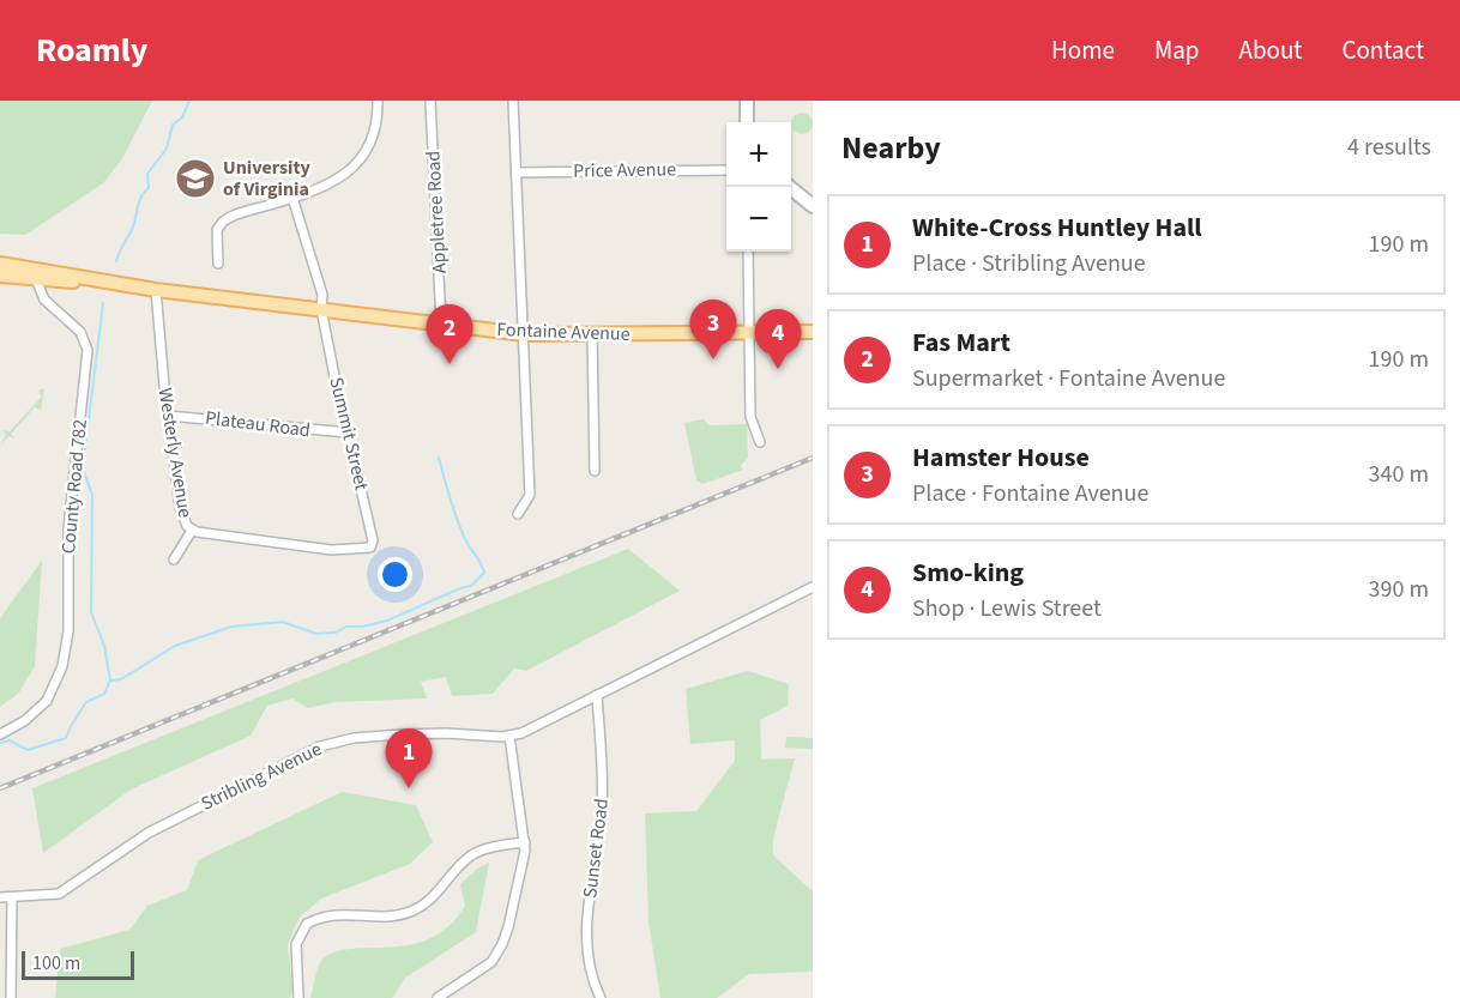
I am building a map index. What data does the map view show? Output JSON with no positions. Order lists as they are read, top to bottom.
{
  "streets": {
    "main road": ["Fontaine Avenue"],
    "street": [
      "Price Avenue",
      "Appletree Road",
      "Plateau Road",
      "Summit Street",
      "Westerly Avenue",
      "County Road 782",
      "Stribling Avenue",
      "Sunset Road"
    ]
  },
  "crossings": [
    ["Appletree Road", "Fontaine Avenue"],
    ["Fontaine Avenue", "Summit Street"],
    ["Fontaine Avenue", "Westerly Avenue"],
    ["Fontaine Avenue", "County Road 782"],
    ["Plateau Road", "Summit Street"],
    ["Plateau Road", "Westerly Avenue"],
    ["Summit Street", "Westerly Avenue"],
    ["Stribling Avenue", "Sunset Road"]
  ],
  "places": {
    "school or university": ["University of Virginia"]
  },
  "scale_bar": "100 m",
  "page": {
    "header": "Roamly",
    "nav": [
      "Home",
      "Map",
      "About",
      "Contact"
    ],
    "heading": ["Nearby", "4 results"],
    "map_buttons": ["+", "−"],
    "list": [
      {
        "mark": "1",
        "name": "White-Cross Huntley Hall",
        "note": "Place · Stribling Avenue",
        "value": "190 m"
      },
      {
        "mark": "2",
        "name": "Fas Mart",
        "note": "Supermarket · Fontaine Avenue",
        "value": "190 m"
      },
      {
        "mark": "3",
        "name": "Hamster House",
        "note": "Place · Fontaine Avenue",
        "value": "340 m"
      },
      {
        "mark": "4",
        "name": "Smo-king",
        "note": "Shop · Lewis Street",
        "value": "390 m"
      }
    ],
    "pins": [
      "3",
      "2",
      "4",
      "1"
    ],
    "scale": "100 m"
  }
}
